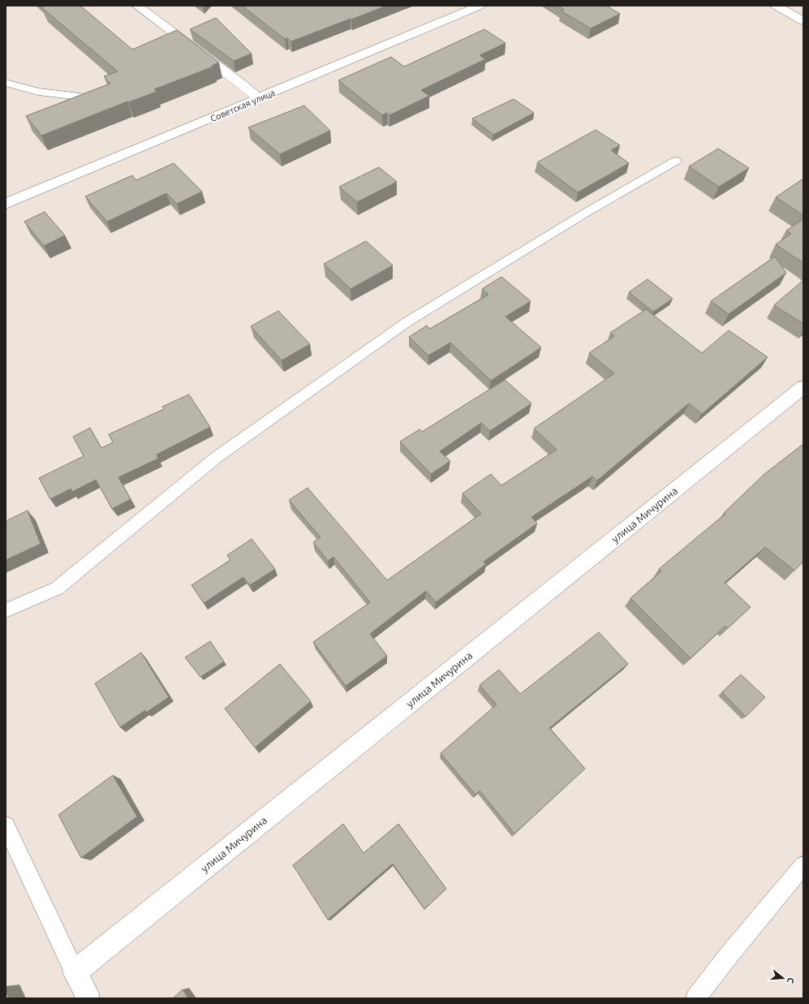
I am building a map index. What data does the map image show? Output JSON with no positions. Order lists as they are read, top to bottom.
{
  "streets": {
    "street": ["Советская улица", "улица Мичурина"]
  },
  "north": "right"
}
